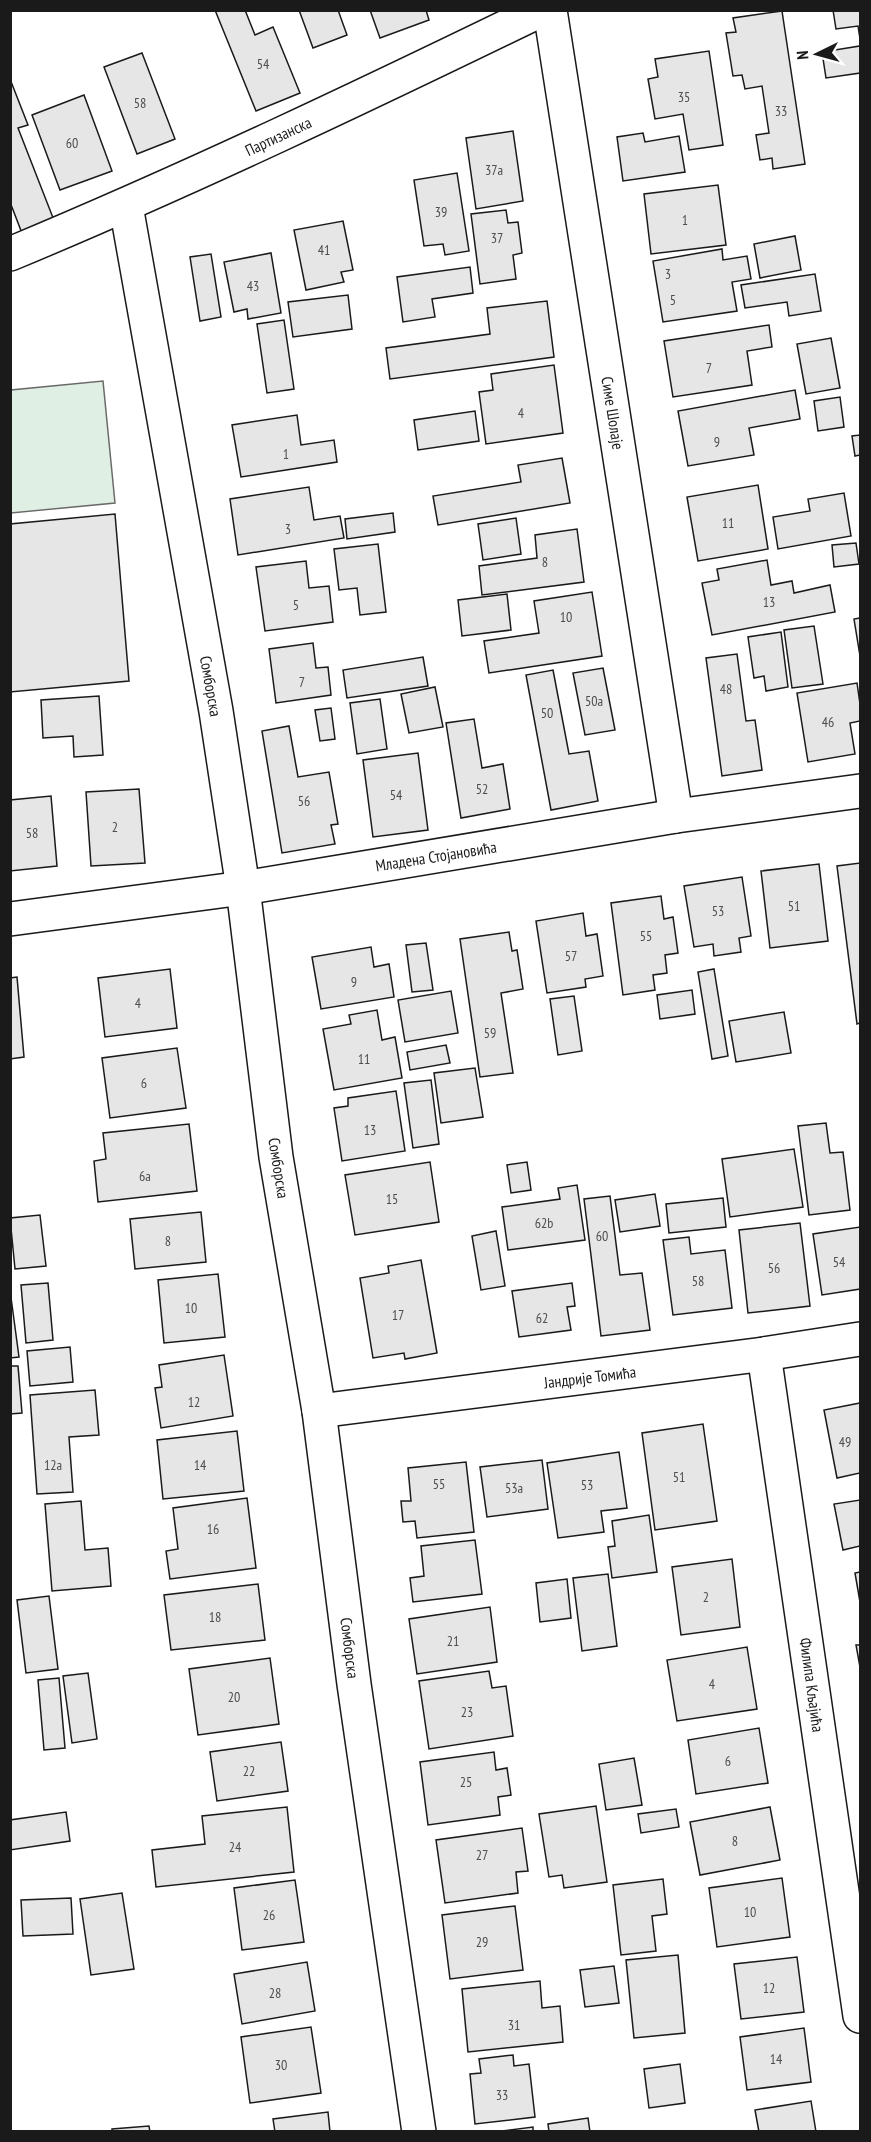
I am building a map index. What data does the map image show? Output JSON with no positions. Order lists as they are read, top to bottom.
{
  "streets": {
    "street": [
      "Партизанска",
      "Симе Шолаје",
      "Сомборска",
      "Младена Стојановића",
      "Јандрије Томића",
      "Филипа Кљајића"
    ]
  },
  "crossings": [
    ["Партизанска", "Сомборска"],
    ["Симе Шолаје", "Младена Стојановића"],
    ["Сомборска", "Младена Стојановића"],
    ["Сомборска", "Јандрије Томића"],
    ["Јандрије Томића", "Филипа Кљајића"]
  ],
  "house_numbers": [
    "54",
    "35",
    "58",
    "33",
    "60",
    "37a",
    "39",
    "1",
    "37",
    "41",
    "3",
    "43",
    "5",
    "7",
    "4",
    "9",
    "1",
    "11",
    "3",
    "8",
    "13",
    "5",
    "10",
    "7",
    "48",
    "50a",
    "50",
    "46",
    "52",
    "54",
    "56",
    "2",
    "58",
    "51",
    "53",
    "55",
    "57",
    "9",
    "4",
    "59",
    "11",
    "6",
    "13",
    "6a",
    "15",
    "62b",
    "60",
    "8",
    "54",
    "56",
    "58",
    "10",
    "17",
    "62",
    "12",
    "49",
    "12a",
    "14",
    "51",
    "55",
    "53",
    "53a",
    "16",
    "2",
    "18",
    "21",
    "4",
    "20",
    "23",
    "6",
    "22",
    "25",
    "8",
    "24",
    "27",
    "10",
    "26",
    "29",
    "12",
    "28",
    "31",
    "14",
    "30",
    "33"
  ],
  "north": "left"
}
